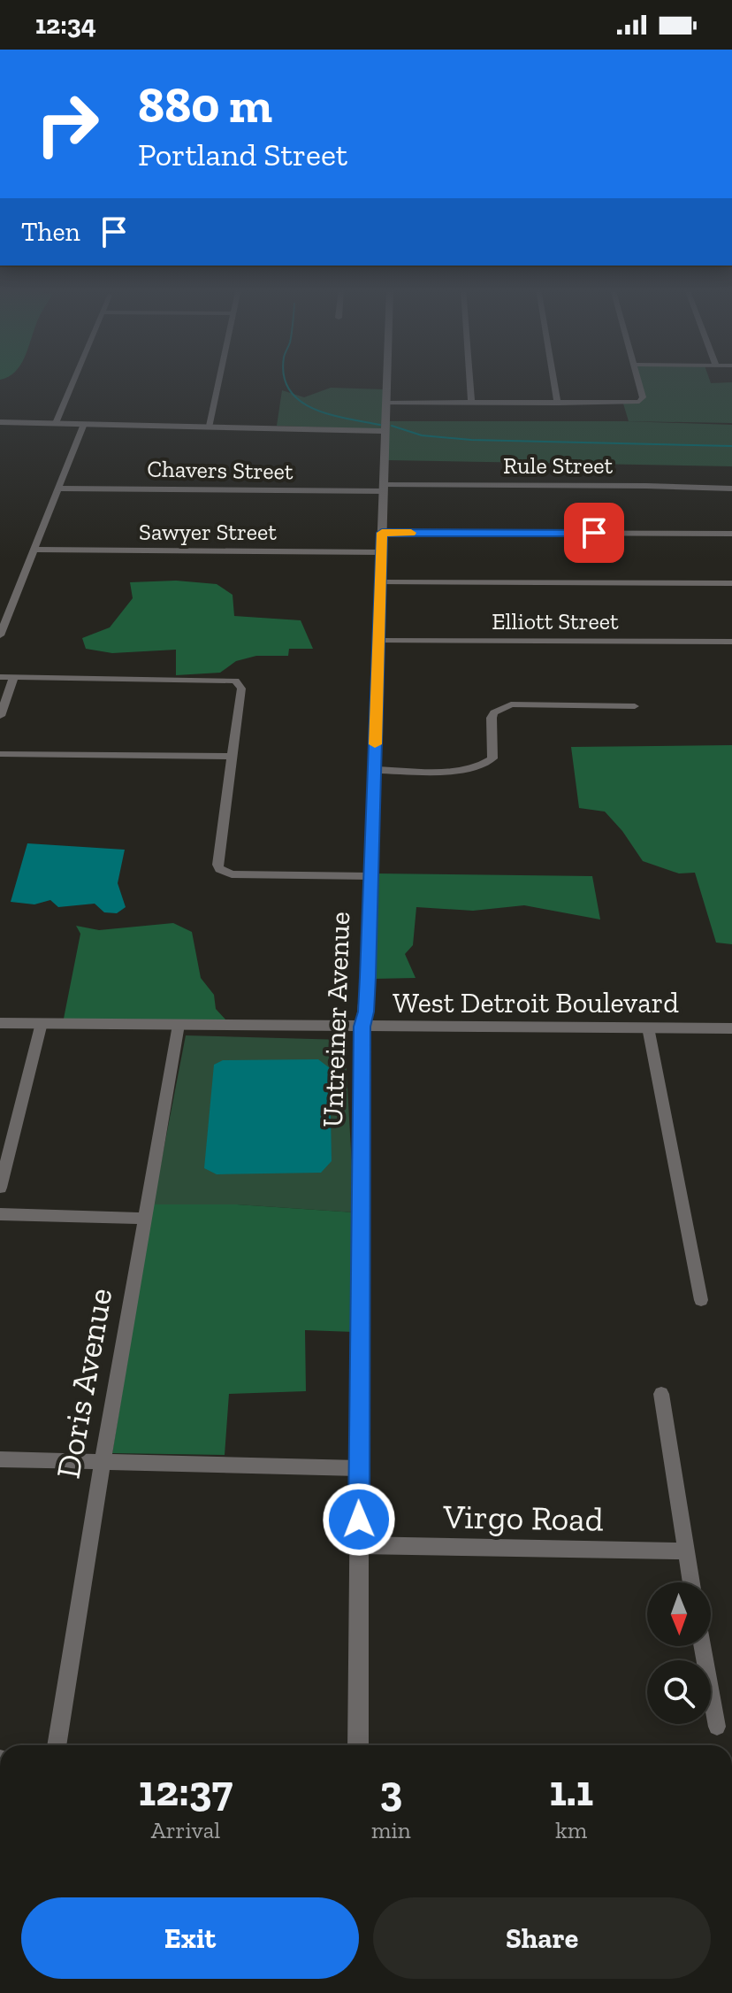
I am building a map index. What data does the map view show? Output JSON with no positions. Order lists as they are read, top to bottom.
{
  "streets": {
    "street": [
      "Rule Street",
      "Chavers Street",
      "Sawyer Street",
      "Elliott Street",
      "West Detroit Boulevard",
      "Untreiner Avenue",
      "Doris Avenue",
      "Virgo Road"
    ]
  },
  "crossings": [
    ["Rule Street", "Chavers Street"],
    ["Rule Street", "Untreiner Avenue"],
    ["Chavers Street", "Untreiner Avenue"],
    ["Sawyer Street", "Untreiner Avenue"],
    ["Elliott Street", "Untreiner Avenue"],
    ["West Detroit Boulevard", "Untreiner Avenue"],
    ["West Detroit Boulevard", "Doris Avenue"],
    ["Untreiner Avenue", "Virgo Road"]
  ],
  "north": "bottom",
  "page": {
    "status": "12:34",
    "turn": ["880 m", "Portland Street"],
    "then": "Then",
    "eta": [
      "12:37",
      "Arrival",
      "3",
      "min",
      "1.1",
      "km"
    ],
    "buttons": ["Exit", "Share"]
  }
}
